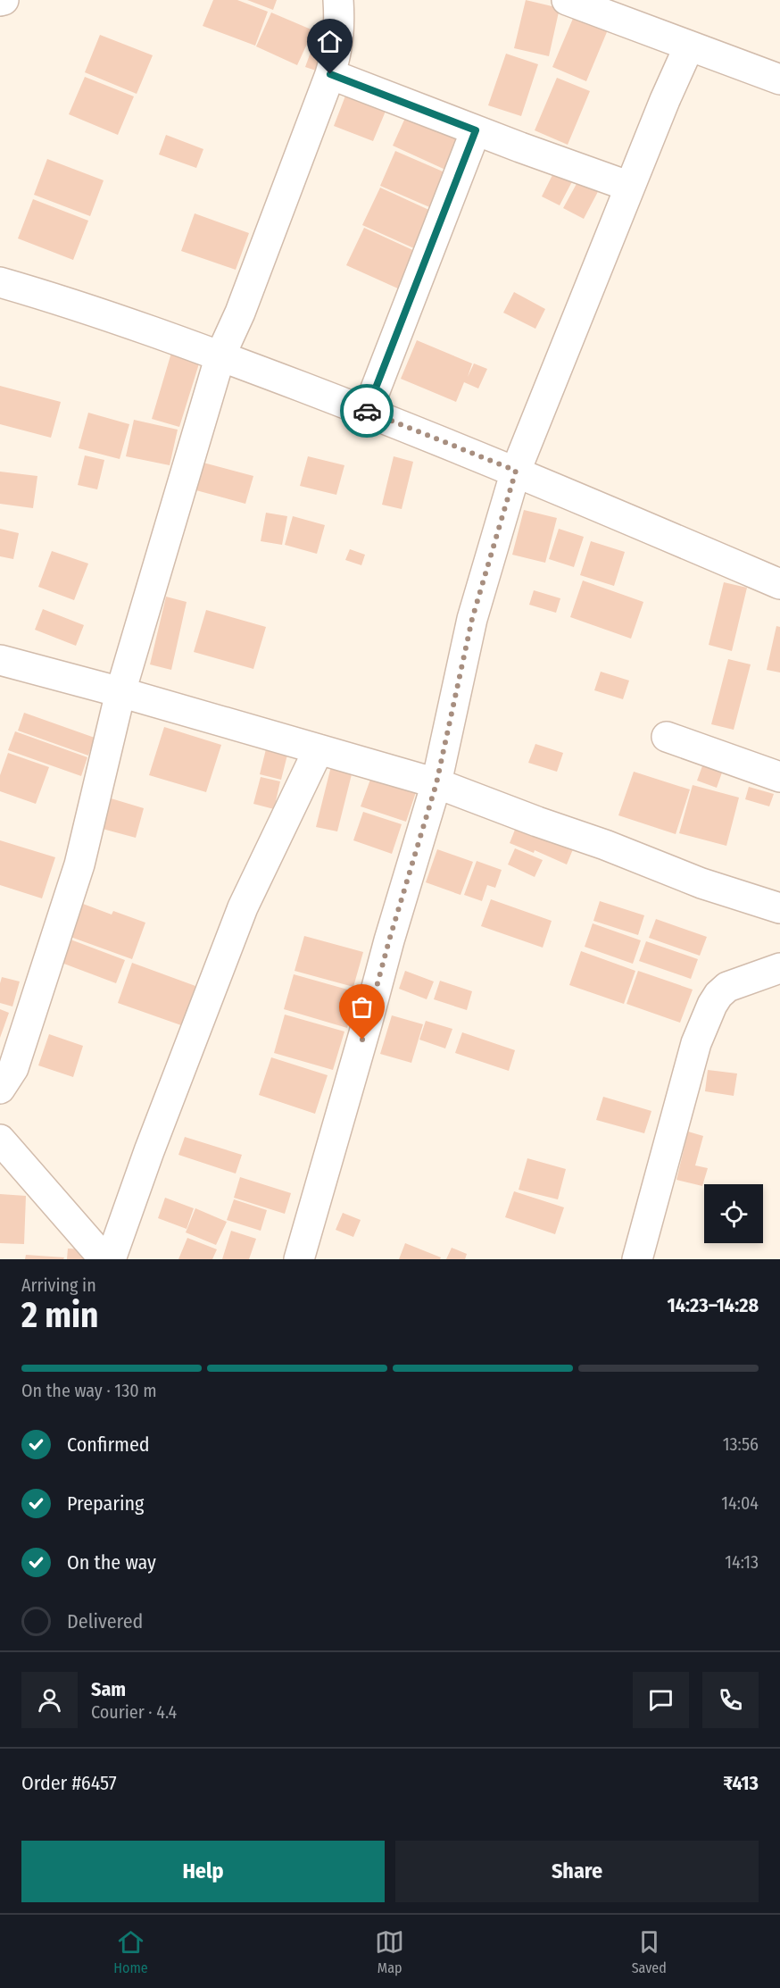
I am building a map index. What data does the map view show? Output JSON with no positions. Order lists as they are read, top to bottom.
{
  "page": {
    "heading": ["2 min", "Arriving in", "14:23–14:28"],
    "panel": [
      "Sam",
      "Courier · 4.4",
      "Order #6457",
      "₹413"
    ],
    "bar": "On the way · 130 m",
    "list": [
      ["Confirmed", "13:56"],
      ["Preparing", "14:04"],
      ["On the way", "14:13"],
      "Delivered"
    ],
    "buttons": ["Help", "Share"],
    "tabs": ["Home", "Map", "Saved"]
  }
}
